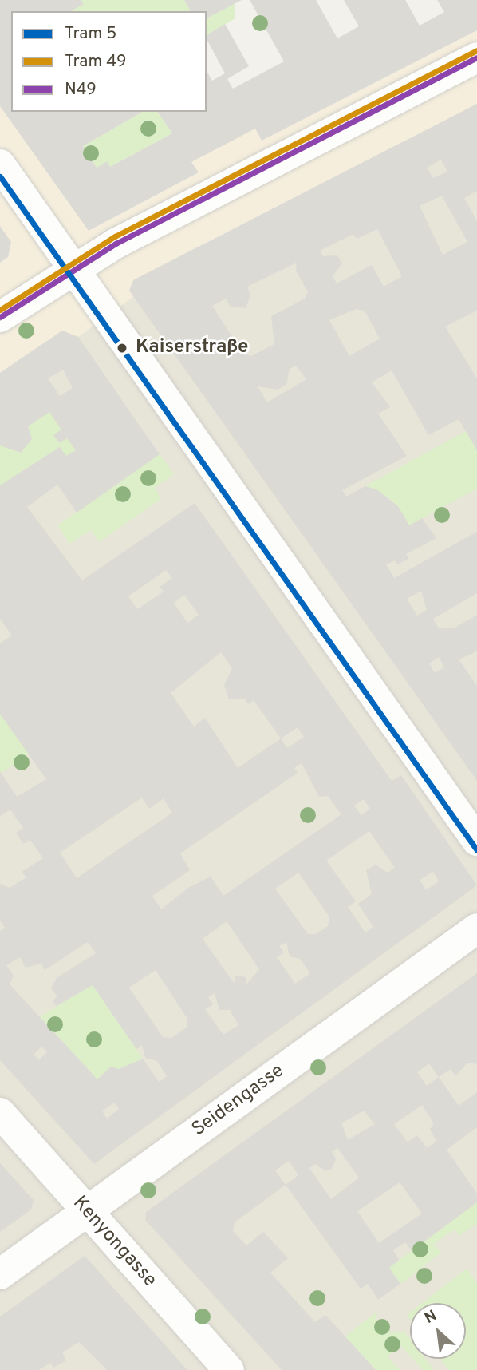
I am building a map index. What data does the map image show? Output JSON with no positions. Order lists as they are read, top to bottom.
{
  "streets": {
    "street": ["Seidengasse", "Kenyongasse"]
  },
  "crossings": [
    ["Seidengasse", "Kenyongasse"]
  ],
  "places": ["Kaiserstraße"],
  "lines": ["tram line 49", "transit line N49", "tram line 5"],
  "legend": ["Tram 5", "Tram 49", "N49"],
  "north": "top left"
}
